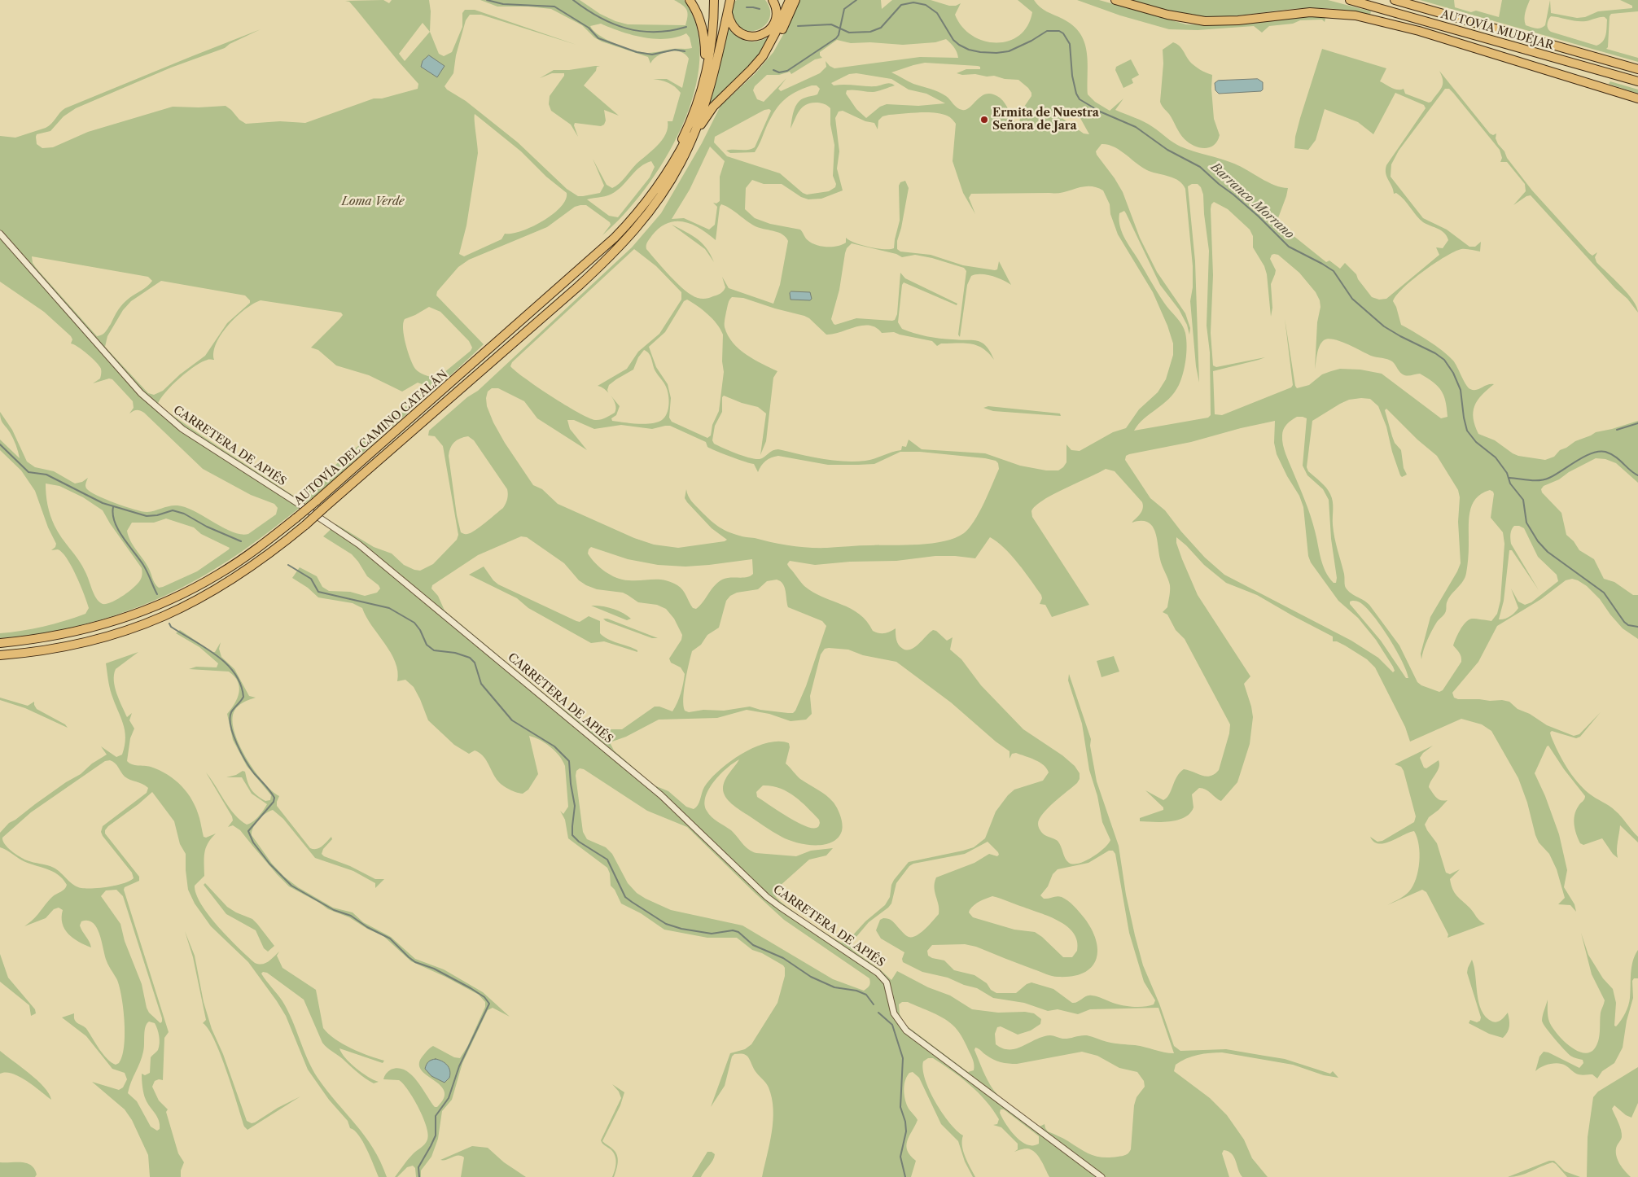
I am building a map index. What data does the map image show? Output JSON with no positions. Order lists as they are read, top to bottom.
{
  "streets": {
    "highway": ["AUTOVÍA MUDÉJAR", "AUTOVÍA DEL CAMINO CATALÁN"],
    "street": ["CARRETERA DE APIÉS"]
  },
  "water": ["Barranco Morrano"],
  "parks": ["Loma Verde"],
  "places": ["Ermita de Nuestra Señora de Jara"]
}
